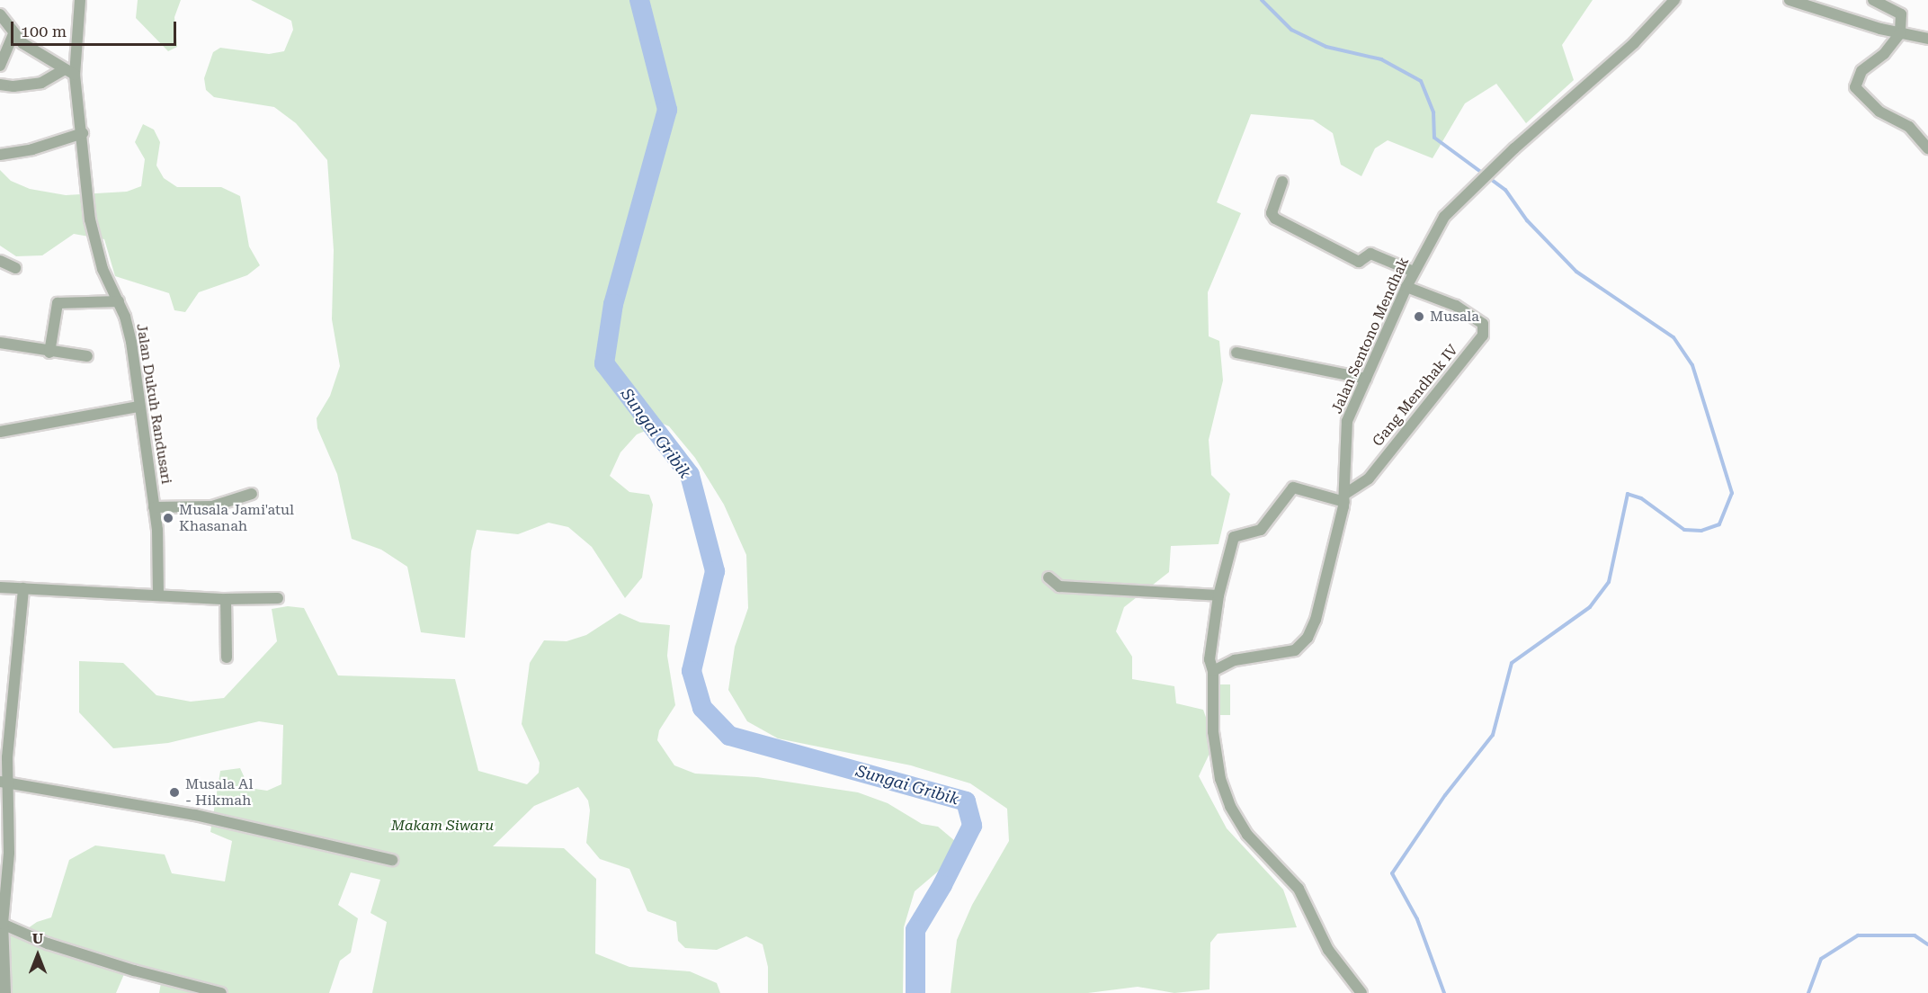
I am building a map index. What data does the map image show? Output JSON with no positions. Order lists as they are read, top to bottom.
{
  "streets": {
    "street": ["Jalan Sentono Mendhak", "Gang Mendhak IV", "Jalan Dukuh Randusari"]
  },
  "crossings": [
    ["Jalan Sentono Mendhak", "Gang Mendhak IV"]
  ],
  "water": ["Sungai Gribik"],
  "parks": ["Makam Siwaru"],
  "places": ["Musala", "Musala Jami'atul Khasanah", "Musala Al - Hikmah"],
  "scale_bar": "100 m",
  "north": "top"
}
